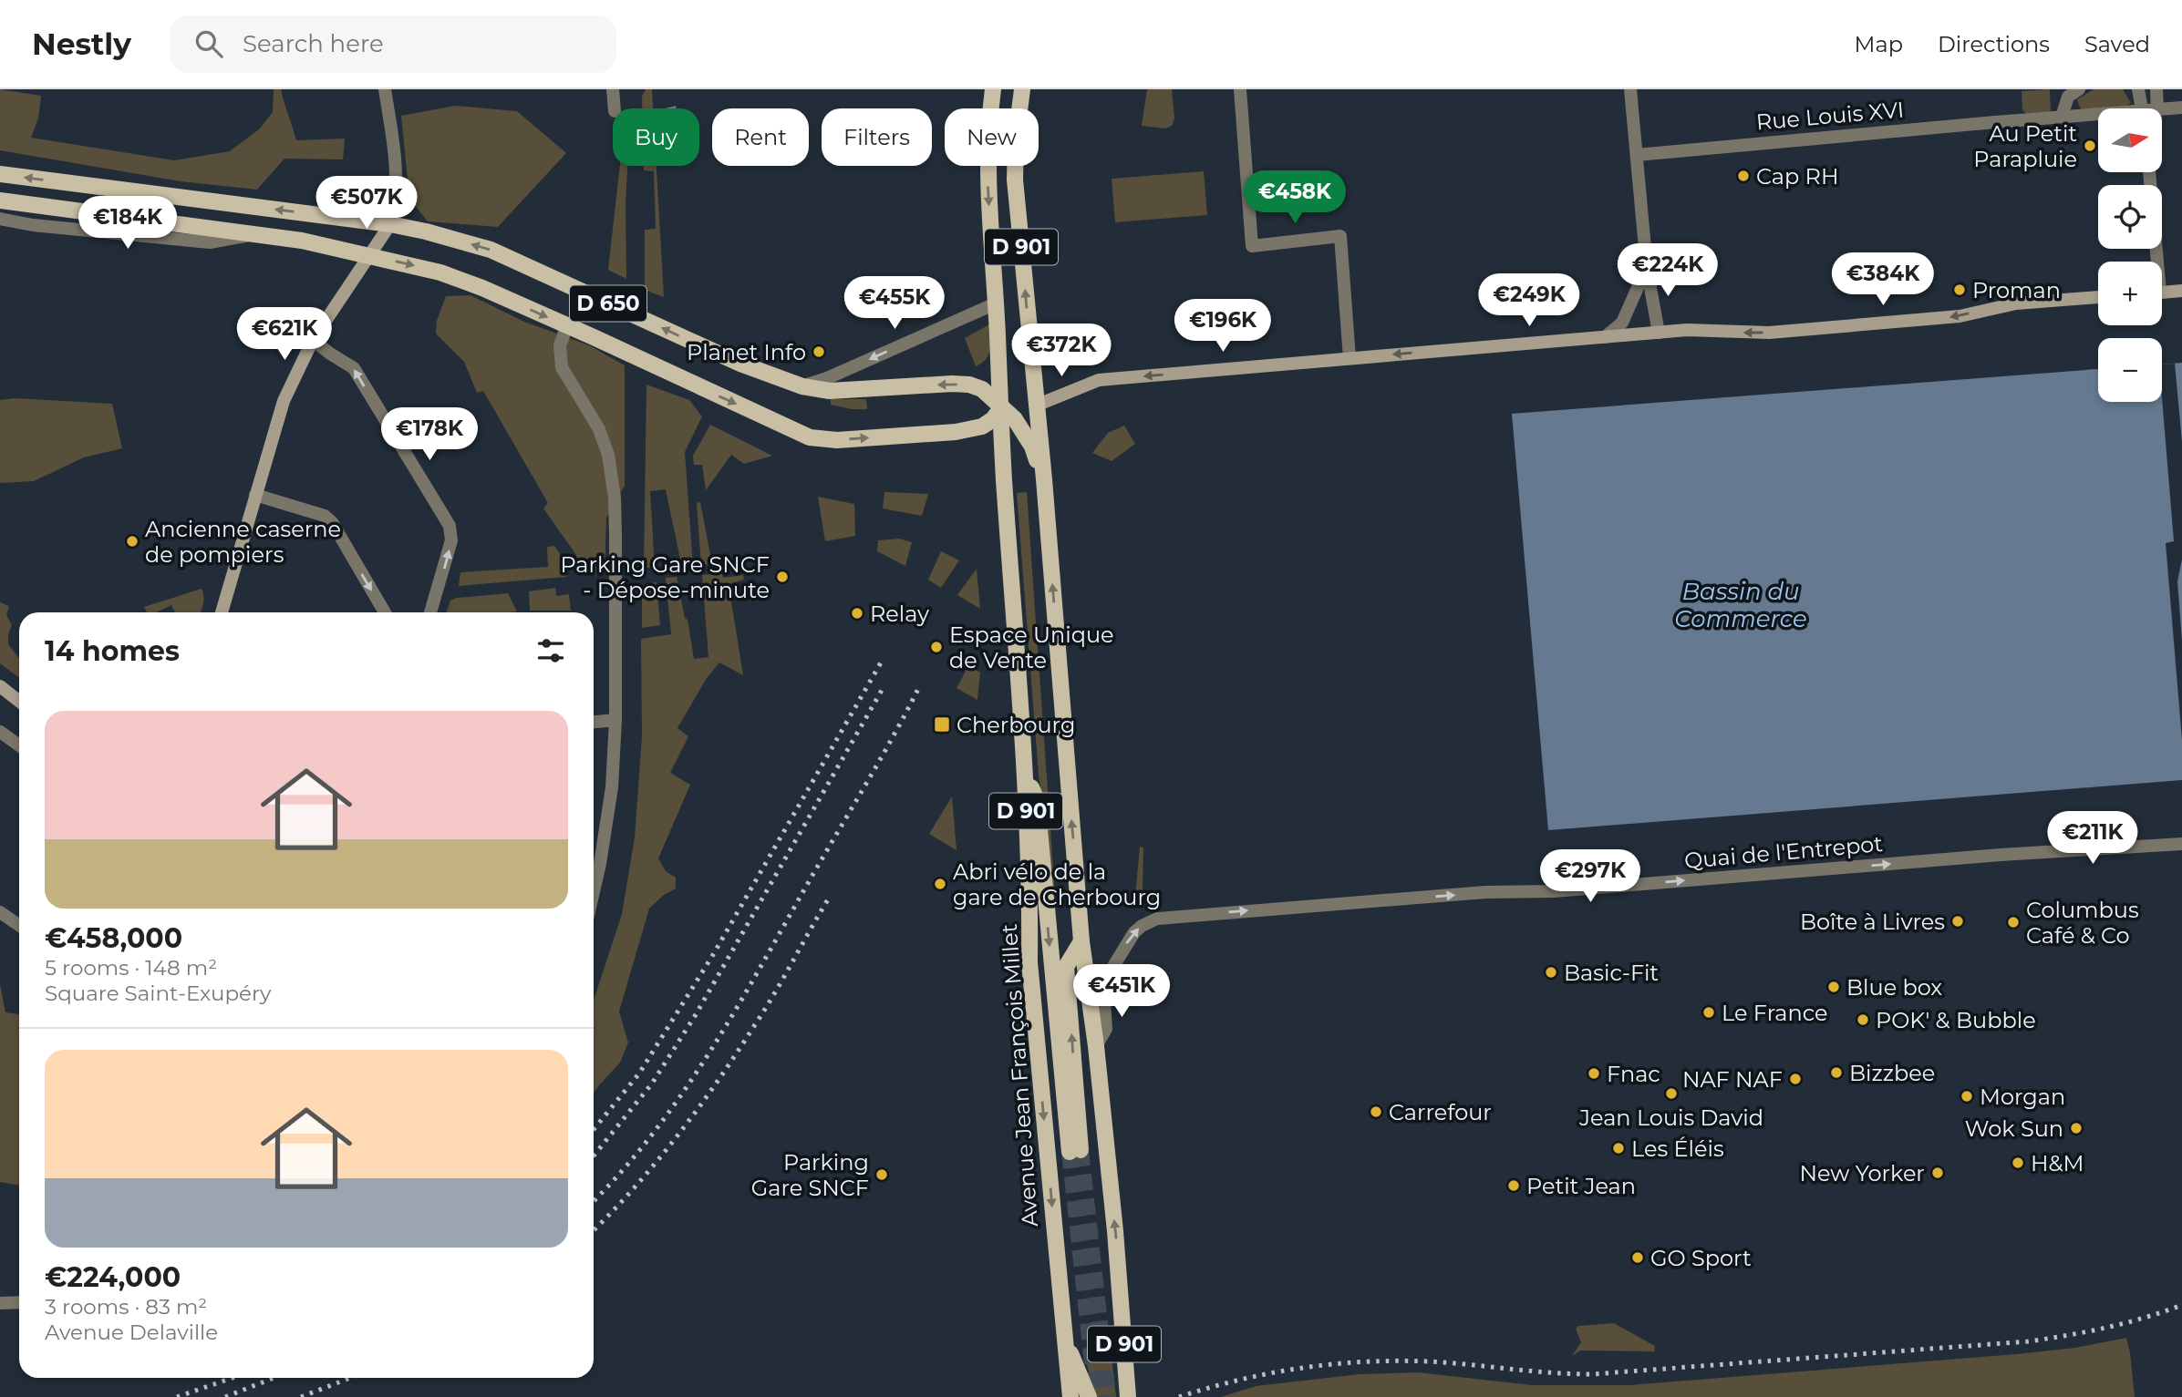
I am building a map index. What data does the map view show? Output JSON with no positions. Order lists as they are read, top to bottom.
{
  "streets": {
    "main road": ["D 901", "D 650", "Avenue Jean François Millet"],
    "street": ["Rue Louis XVI", "Quai de l'Entrepot"]
  },
  "crossings": [
    ["D 901", "D 650"],
    ["D 901", "Quai de l'Entrepot"],
    ["D 901", "Avenue Jean François Millet"],
    ["D 650", "Avenue Jean François Millet"]
  ],
  "one_way": ["Quai de l'Entrepot"],
  "water": ["Bassin du Commerce"],
  "places": {
    "other": [
      "Au Petit Parapluie",
      "Cap RH",
      "Proman",
      "Planet Info",
      "Ancienne caserne de pompiers",
      "Parking Gare SNCF - Dépose-minute",
      "Relay",
      "Espace Unique de Vente",
      "Abri vélo de la gare de Cherbourg",
      "Boîte à Livres",
      "Columbus Café & Co",
      "Basic-Fit",
      "Blue box",
      "Le France",
      "POK' & Bubble",
      "Bizzbee",
      "Fnac",
      "NAF NAF",
      "Jean Louis David",
      "Morgan",
      "Carrefour",
      "Wok Sun",
      "Les Éléis",
      "H&M",
      "New Yorker",
      "Parking Gare SNCF",
      "Petit Jean",
      "GO Sport"
    ],
    "transit": ["Cherbourg"]
  },
  "north": "right",
  "page": {
    "header": "Nestly",
    "search": "Search here",
    "nav": ["Map", "Directions", "Saved"],
    "map_buttons": ["+", "−"],
    "chip": [
      "Buy",
      "Rent",
      "Filters",
      "New"
    ],
    "price": [
      "€458K",
      "€507K",
      "€184K",
      "€224K",
      "€384K",
      "€249K",
      "€455K",
      "€196K",
      "€621K",
      "€372K",
      "€178K",
      "€211K",
      "€297K",
      "€451K"
    ],
    "heading": "14 homes",
    "list": [
      {
        "name": "€458,000",
        "note": "5 rooms · 148 m² · Square Saint-Exupéry"
      },
      {
        "name": "€224,000",
        "note": "3 rooms · 83 m² · Avenue Delaville"
      }
    ]
  }
}
